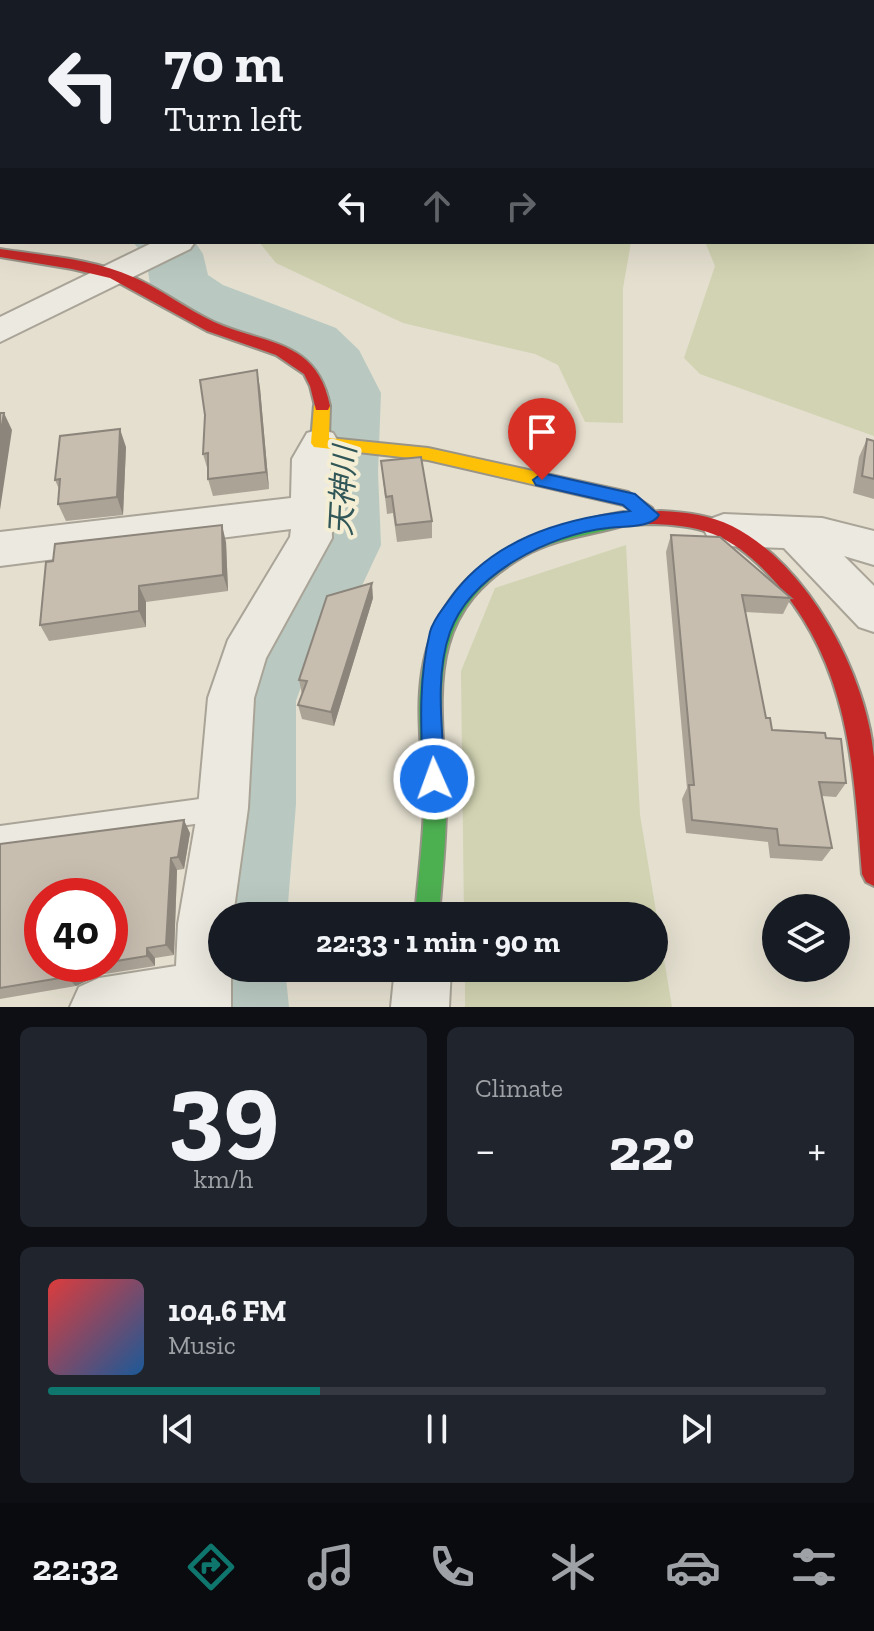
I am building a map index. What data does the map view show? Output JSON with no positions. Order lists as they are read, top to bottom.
{
  "water": ["天神川"],
  "page": {
    "turn": ["70 m", "Turn left"],
    "limit": "40",
    "trip": "22:33 · 1 min · 90 m",
    "tile": [
      ["39", "km/h"],
      "Climate"
    ],
    "heat": ["−", "22°", "+"],
    "song": ["104.6 FM", "Music"],
    "tabs": "22:32"
  }
}
